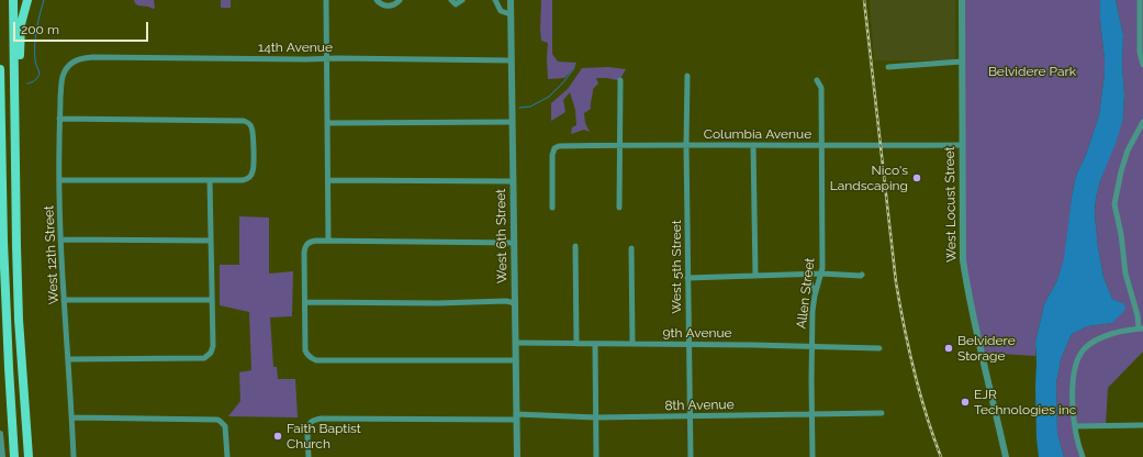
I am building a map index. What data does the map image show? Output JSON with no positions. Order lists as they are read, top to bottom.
{
  "streets": {
    "street": [
      "14th Avenue",
      "Columbia Avenue",
      "West Locust Street",
      "West 6th Street",
      "West 12th Street",
      "West 5th Street",
      "Allen Street",
      "9th Avenue",
      "8th Avenue"
    ]
  },
  "crossings": [
    ["14th Avenue", "West 6th Street"],
    ["14th Avenue", "West 12th Street"],
    ["Columbia Avenue", "West Locust Street"],
    ["Columbia Avenue", "West 5th Street"],
    ["Columbia Avenue", "Allen Street"],
    ["West 6th Street", "9th Avenue"],
    ["West 6th Street", "8th Avenue"],
    ["West 5th Street", "9th Avenue"],
    ["West 5th Street", "8th Avenue"],
    ["Allen Street", "9th Avenue"],
    ["Allen Street", "8th Avenue"]
  ],
  "parks": ["Belvidere Park"],
  "places": [
    "Nico's Landscaping",
    "Belvidere Storage",
    "EJR Technologies inc",
    "Faith Baptist Church"
  ],
  "scale_bar": "200 m"
}
